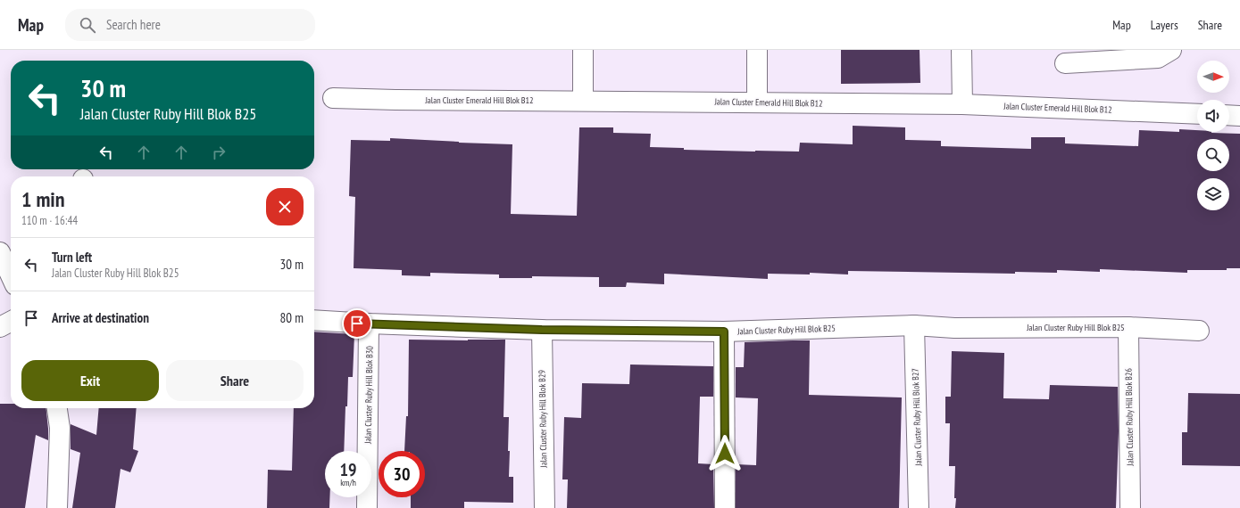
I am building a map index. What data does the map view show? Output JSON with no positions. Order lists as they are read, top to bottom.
{
  "streets": {
    "street": [
      "Jalan Cluster Emerald Hill Blok B12",
      "Jalan Cluster Ruby Hill Blok B25",
      "Jalan Cluster Ruby Hill Blok B30",
      "Jalan Cluster Ruby Hill Blok B27",
      "Jalan Cluster Ruby Hill Blok B26",
      "Jalan Cluster Ruby Hill Blok B29"
    ]
  },
  "crossings": [
    ["Jalan Cluster Ruby Hill Blok B25", "Jalan Cluster Ruby Hill Blok B30"],
    ["Jalan Cluster Ruby Hill Blok B25", "Jalan Cluster Ruby Hill Blok B27"],
    ["Jalan Cluster Ruby Hill Blok B25", "Jalan Cluster Ruby Hill Blok B26"],
    ["Jalan Cluster Ruby Hill Blok B25", "Jalan Cluster Ruby Hill Blok B29"]
  ],
  "north": "right",
  "page": {
    "header": "Map",
    "search": "Search here",
    "nav": ["Map", "Layers", "Share"],
    "turn": ["30 m", "Jalan Cluster Ruby Hill Blok B25"],
    "heading": ["1 min", "110 m · 16:44"],
    "list": [
      {
        "name": "Turn left",
        "note": "Jalan Cluster Ruby Hill Blok B25",
        "value": "30 m"
      },
      {
        "name": "Arrive at destination",
        "value": "80 m"
      }
    ],
    "buttons": ["Exit", "Share"],
    "speed": "19 km/h",
    "limit": "30"
  }
}
